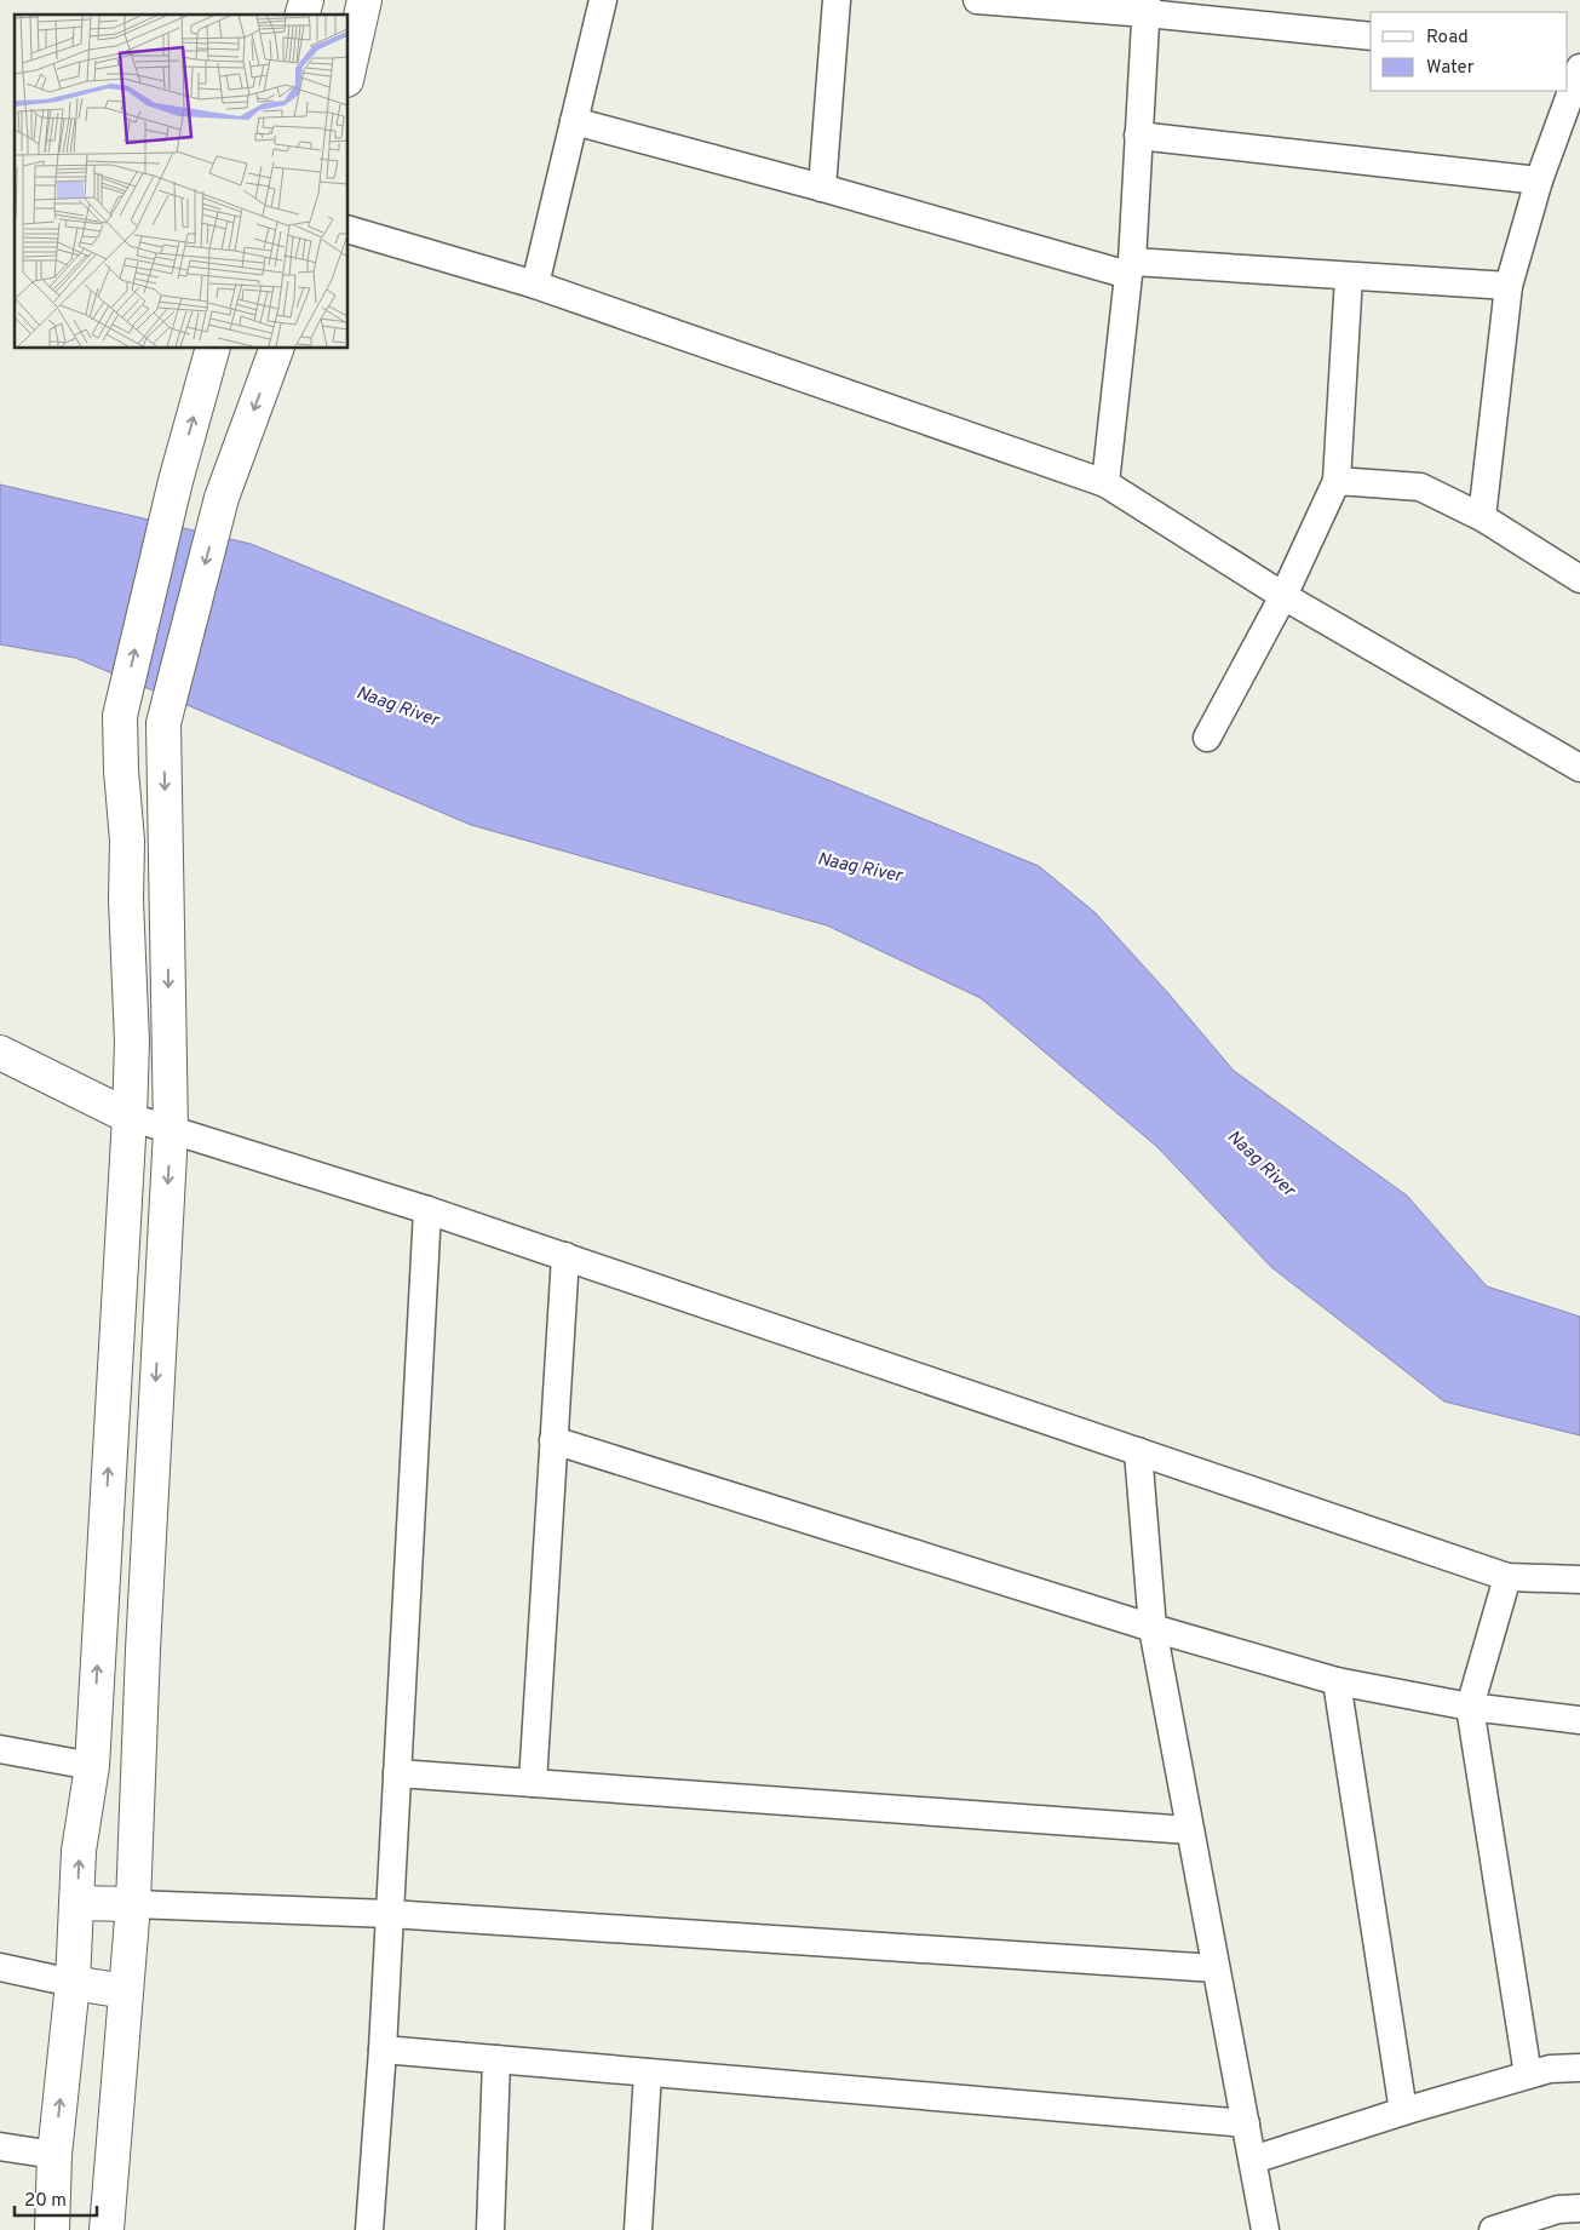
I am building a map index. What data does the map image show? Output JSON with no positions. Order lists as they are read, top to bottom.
{
  "water": ["Naag River"],
  "legend": ["Road", "Water"],
  "scale_bar": "20 m"
}
